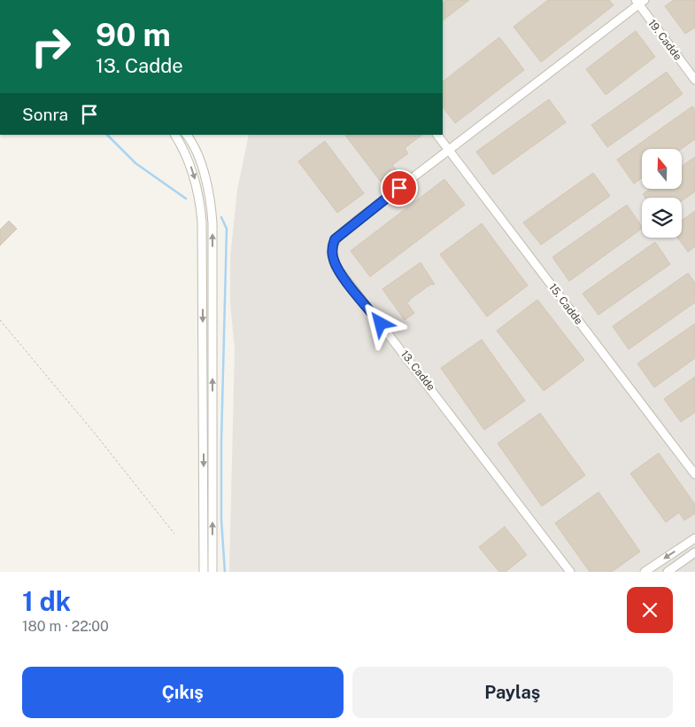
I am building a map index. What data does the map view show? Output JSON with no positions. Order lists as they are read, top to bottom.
{
  "streets": {
    "street": ["19. Cadde", "15. Cadde", "13. Cadde"]
  },
  "crossings": [
    ["19. Cadde", "13. Cadde"],
    ["15. Cadde", "13. Cadde"]
  ],
  "north": "top",
  "page": {
    "turn": ["90 m", "13. Cadde"],
    "then": "Sonra",
    "heading": ["1 dk", "180 m · 22:00"],
    "buttons": ["Çıkış", "Paylaş"]
  }
}
